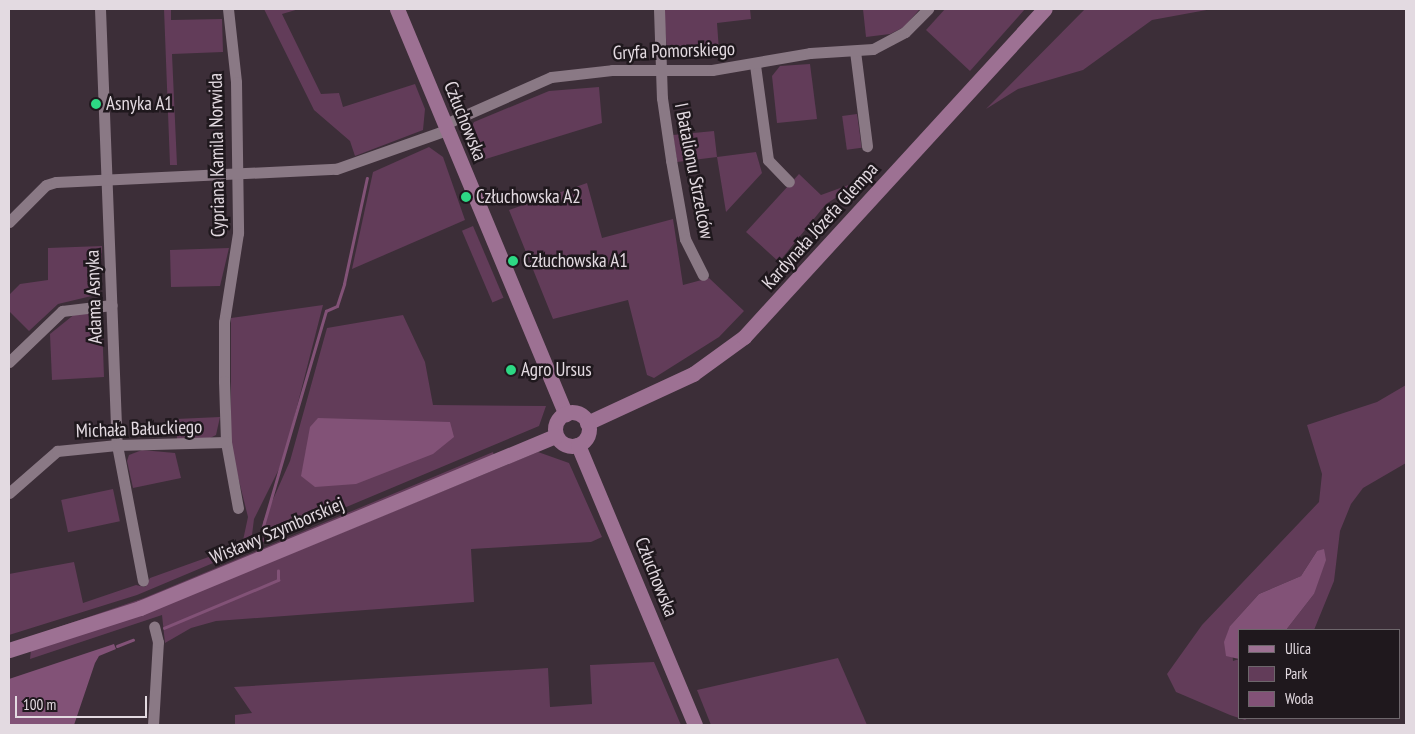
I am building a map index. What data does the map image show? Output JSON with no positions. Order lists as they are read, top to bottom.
{
  "streets": {
    "main road": ["Człuchowska", "Kardynała Józefa Glempa", "Wisławy Szymborskiej"],
    "street": [
      "Gryfa Pomorskiego",
      "Cypriana Kamila Norwida",
      "I Batalionu Strzelców",
      "Adama Asnyka",
      "Michała Bałuckiego"
    ]
  },
  "crossings": [
    ["Gryfa Pomorskiego", "Człuchowska"],
    ["Gryfa Pomorskiego", "Cypriana Kamila Norwida"],
    ["Gryfa Pomorskiego", "I Batalionu Strzelców"],
    ["Gryfa Pomorskiego", "Adama Asnyka"],
    ["Człuchowska", "Kardynała Józefa Glempa"],
    ["Człuchowska", "Wisławy Szymborskiej"],
    ["Cypriana Kamila Norwida", "Michała Bałuckiego"],
    ["Kardynała Józefa Glempa", "Wisławy Szymborskiej"],
    ["Adama Asnyka", "Michała Bałuckiego"]
  ],
  "places": [
    "Asnyka A1",
    "Człuchowska A2",
    "Człuchowska A1",
    "Agro Ursus"
  ],
  "legend": ["Ulica", "Park", "Woda"],
  "scale_bar": "100 m"
}
